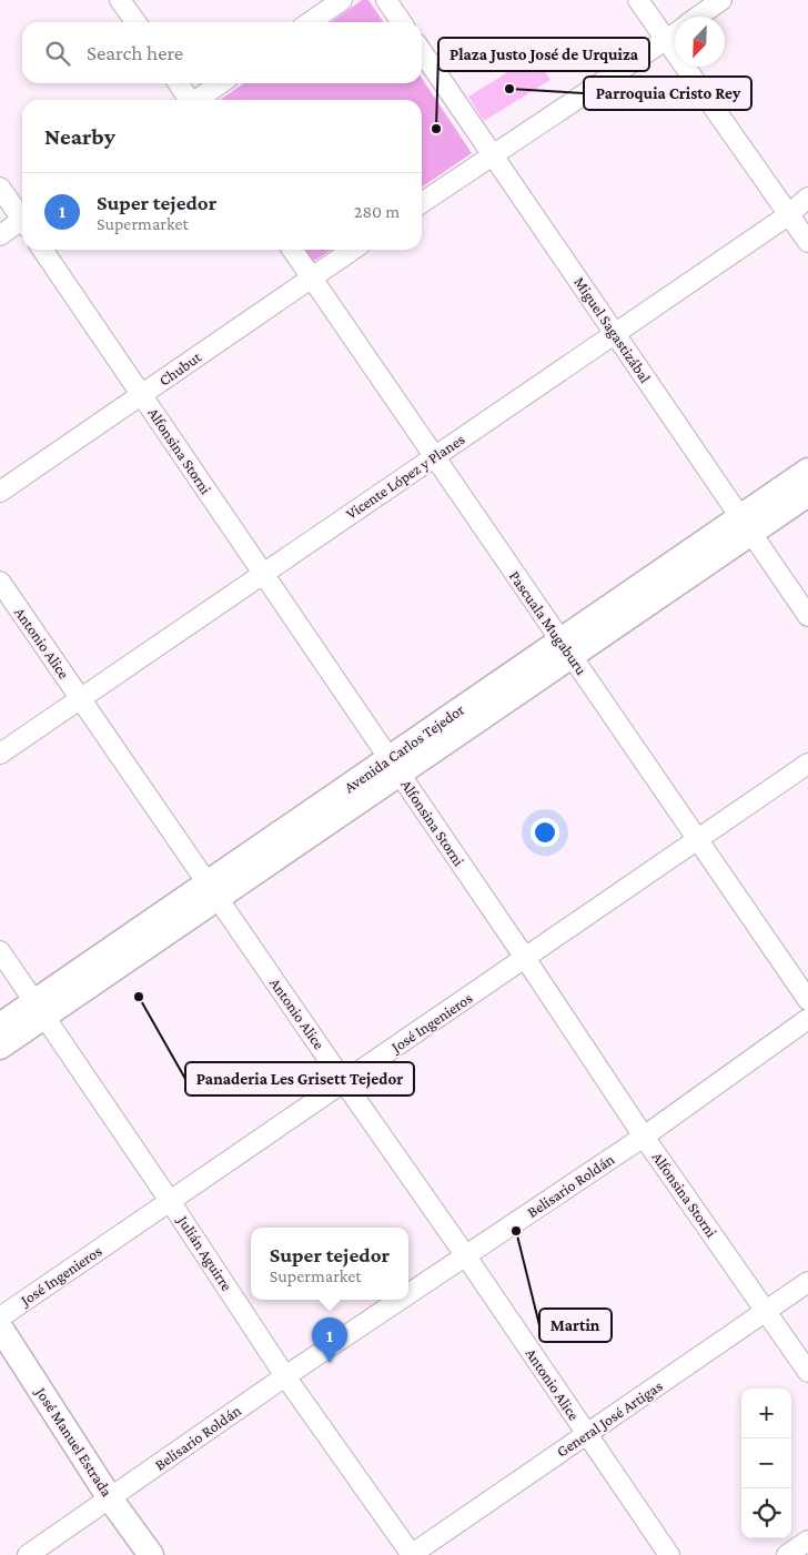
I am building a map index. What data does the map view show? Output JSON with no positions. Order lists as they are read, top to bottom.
{
  "streets": {
    "main road": ["Avenida Carlos Tejedor", "José Manuel Estrada"],
    "street": [
      "Miguel Sagastizábal",
      "Chubut",
      "Alfonsina Storni",
      "Vicente López y Planes",
      "Pascuala Mugaburu",
      "Antonio Alice",
      "José Ingenieros",
      "Belisario Roldán",
      "Julián Aguirre",
      "General José Artigas"
    ]
  },
  "crossings": [
    ["Miguel Sagastizábal", "Vicente López y Planes"],
    ["Miguel Sagastizábal", "Avenida Carlos Tejedor"],
    ["Chubut", "Alfonsina Storni"],
    ["Chubut", "Pascuala Mugaburu"],
    ["Alfonsina Storni", "Vicente López y Planes"],
    ["Alfonsina Storni", "Avenida Carlos Tejedor"],
    ["Alfonsina Storni", "José Ingenieros"],
    ["Alfonsina Storni", "Belisario Roldán"],
    ["Alfonsina Storni", "General José Artigas"],
    ["Vicente López y Planes", "Pascuala Mugaburu"],
    ["Vicente López y Planes", "Antonio Alice"],
    ["Pascuala Mugaburu", "Avenida Carlos Tejedor"],
    ["Pascuala Mugaburu", "José Ingenieros"],
    ["Antonio Alice", "Avenida Carlos Tejedor"],
    ["Antonio Alice", "José Ingenieros"],
    ["Antonio Alice", "Belisario Roldán"],
    ["Antonio Alice", "General José Artigas"],
    ["Avenida Carlos Tejedor", "Julián Aguirre"],
    ["José Ingenieros", "Julián Aguirre"],
    ["Belisario Roldán", "Julián Aguirre"],
    ["Belisario Roldán", "José Manuel Estrada"],
    ["Julián Aguirre", "General José Artigas"]
  ],
  "places": [
    "Parroquia Cristo Rey",
    "Plaza Justo José de Urquiza",
    "Panaderia Les Grisett Tejedor",
    "Martin"
  ],
  "north": "bottom left",
  "page": {
    "search": "Search here",
    "heading": "Nearby",
    "list": [
      {
        "mark": "1",
        "name": "Super tejedor",
        "note": "Supermarket",
        "value": "280 m"
      }
    ],
    "popup": ["Super tejedor", "Supermarket"],
    "pins": "1",
    "map_buttons": ["+", "−"]
  }
}
